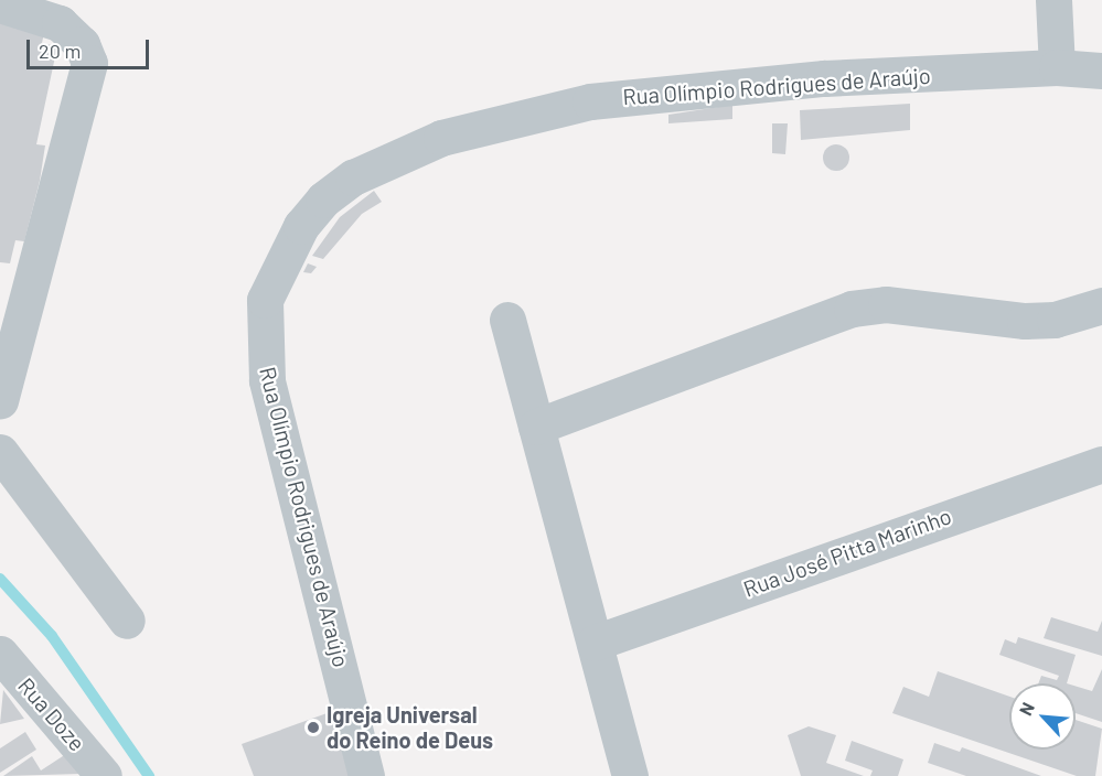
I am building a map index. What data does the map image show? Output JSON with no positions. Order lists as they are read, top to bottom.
{
  "streets": {
    "street": ["Rua Olímpio Rodrigues de Araújo", "Rua José Pitta Marinho", "Rua Doze"]
  },
  "places": ["Igreja Universal do Reino de Deus"],
  "scale_bar": "20 m",
  "north": "top left"
}
